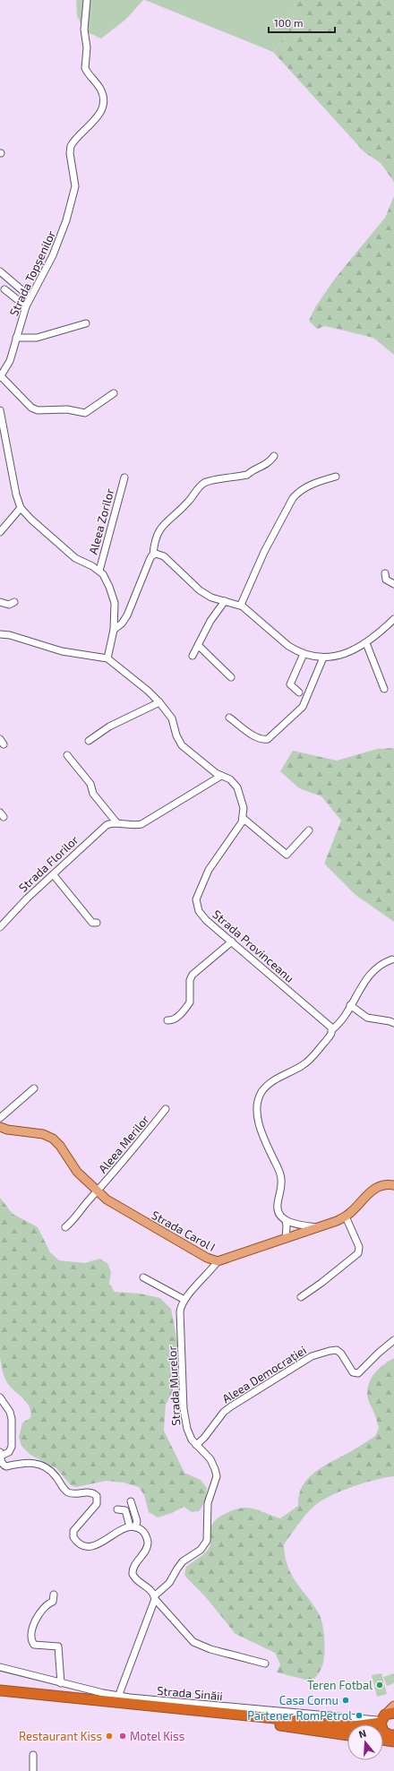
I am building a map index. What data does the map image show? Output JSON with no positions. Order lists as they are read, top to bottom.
{
  "streets": {
    "main road": ["Strada Carol I"],
    "street": [
      "Strada Topșenilor",
      "Aleea Zorilor",
      "Strada Florilor",
      "Strada Provinceanu",
      "Aleea Merilor",
      "Aleea Democrației",
      "Strada Murelor",
      "Strada Sinăii"
    ]
  },
  "crossings": [
    ["Aleea Merilor", "Strada Carol I"],
    ["Strada Carol I", "Strada Murelor"],
    ["Aleea Democrației", "Strada Murelor"]
  ],
  "places": [
    "Teren Fotbal",
    "Casa Cornu",
    "Partener RomPetrol",
    "Restaurant Kiss",
    "Motel Kiss"
  ],
  "scale_bar": "100 m",
  "north": "top"
}
